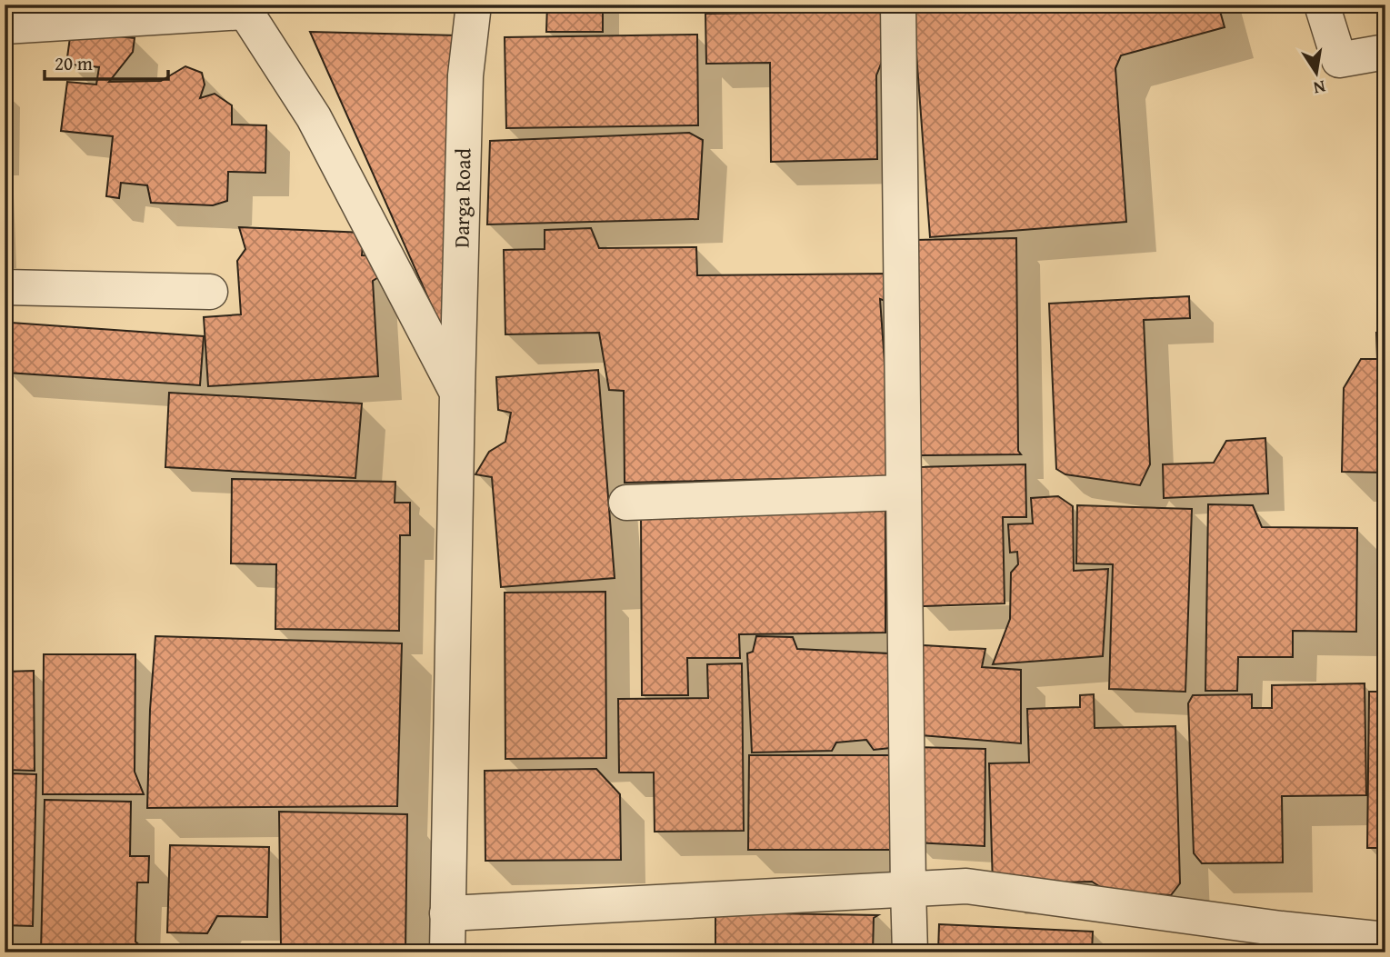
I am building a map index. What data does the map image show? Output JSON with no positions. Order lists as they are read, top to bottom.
{
  "streets": {
    "street": ["Darga Road"]
  },
  "scale_bar": "20 m",
  "north": "bottom"
}
